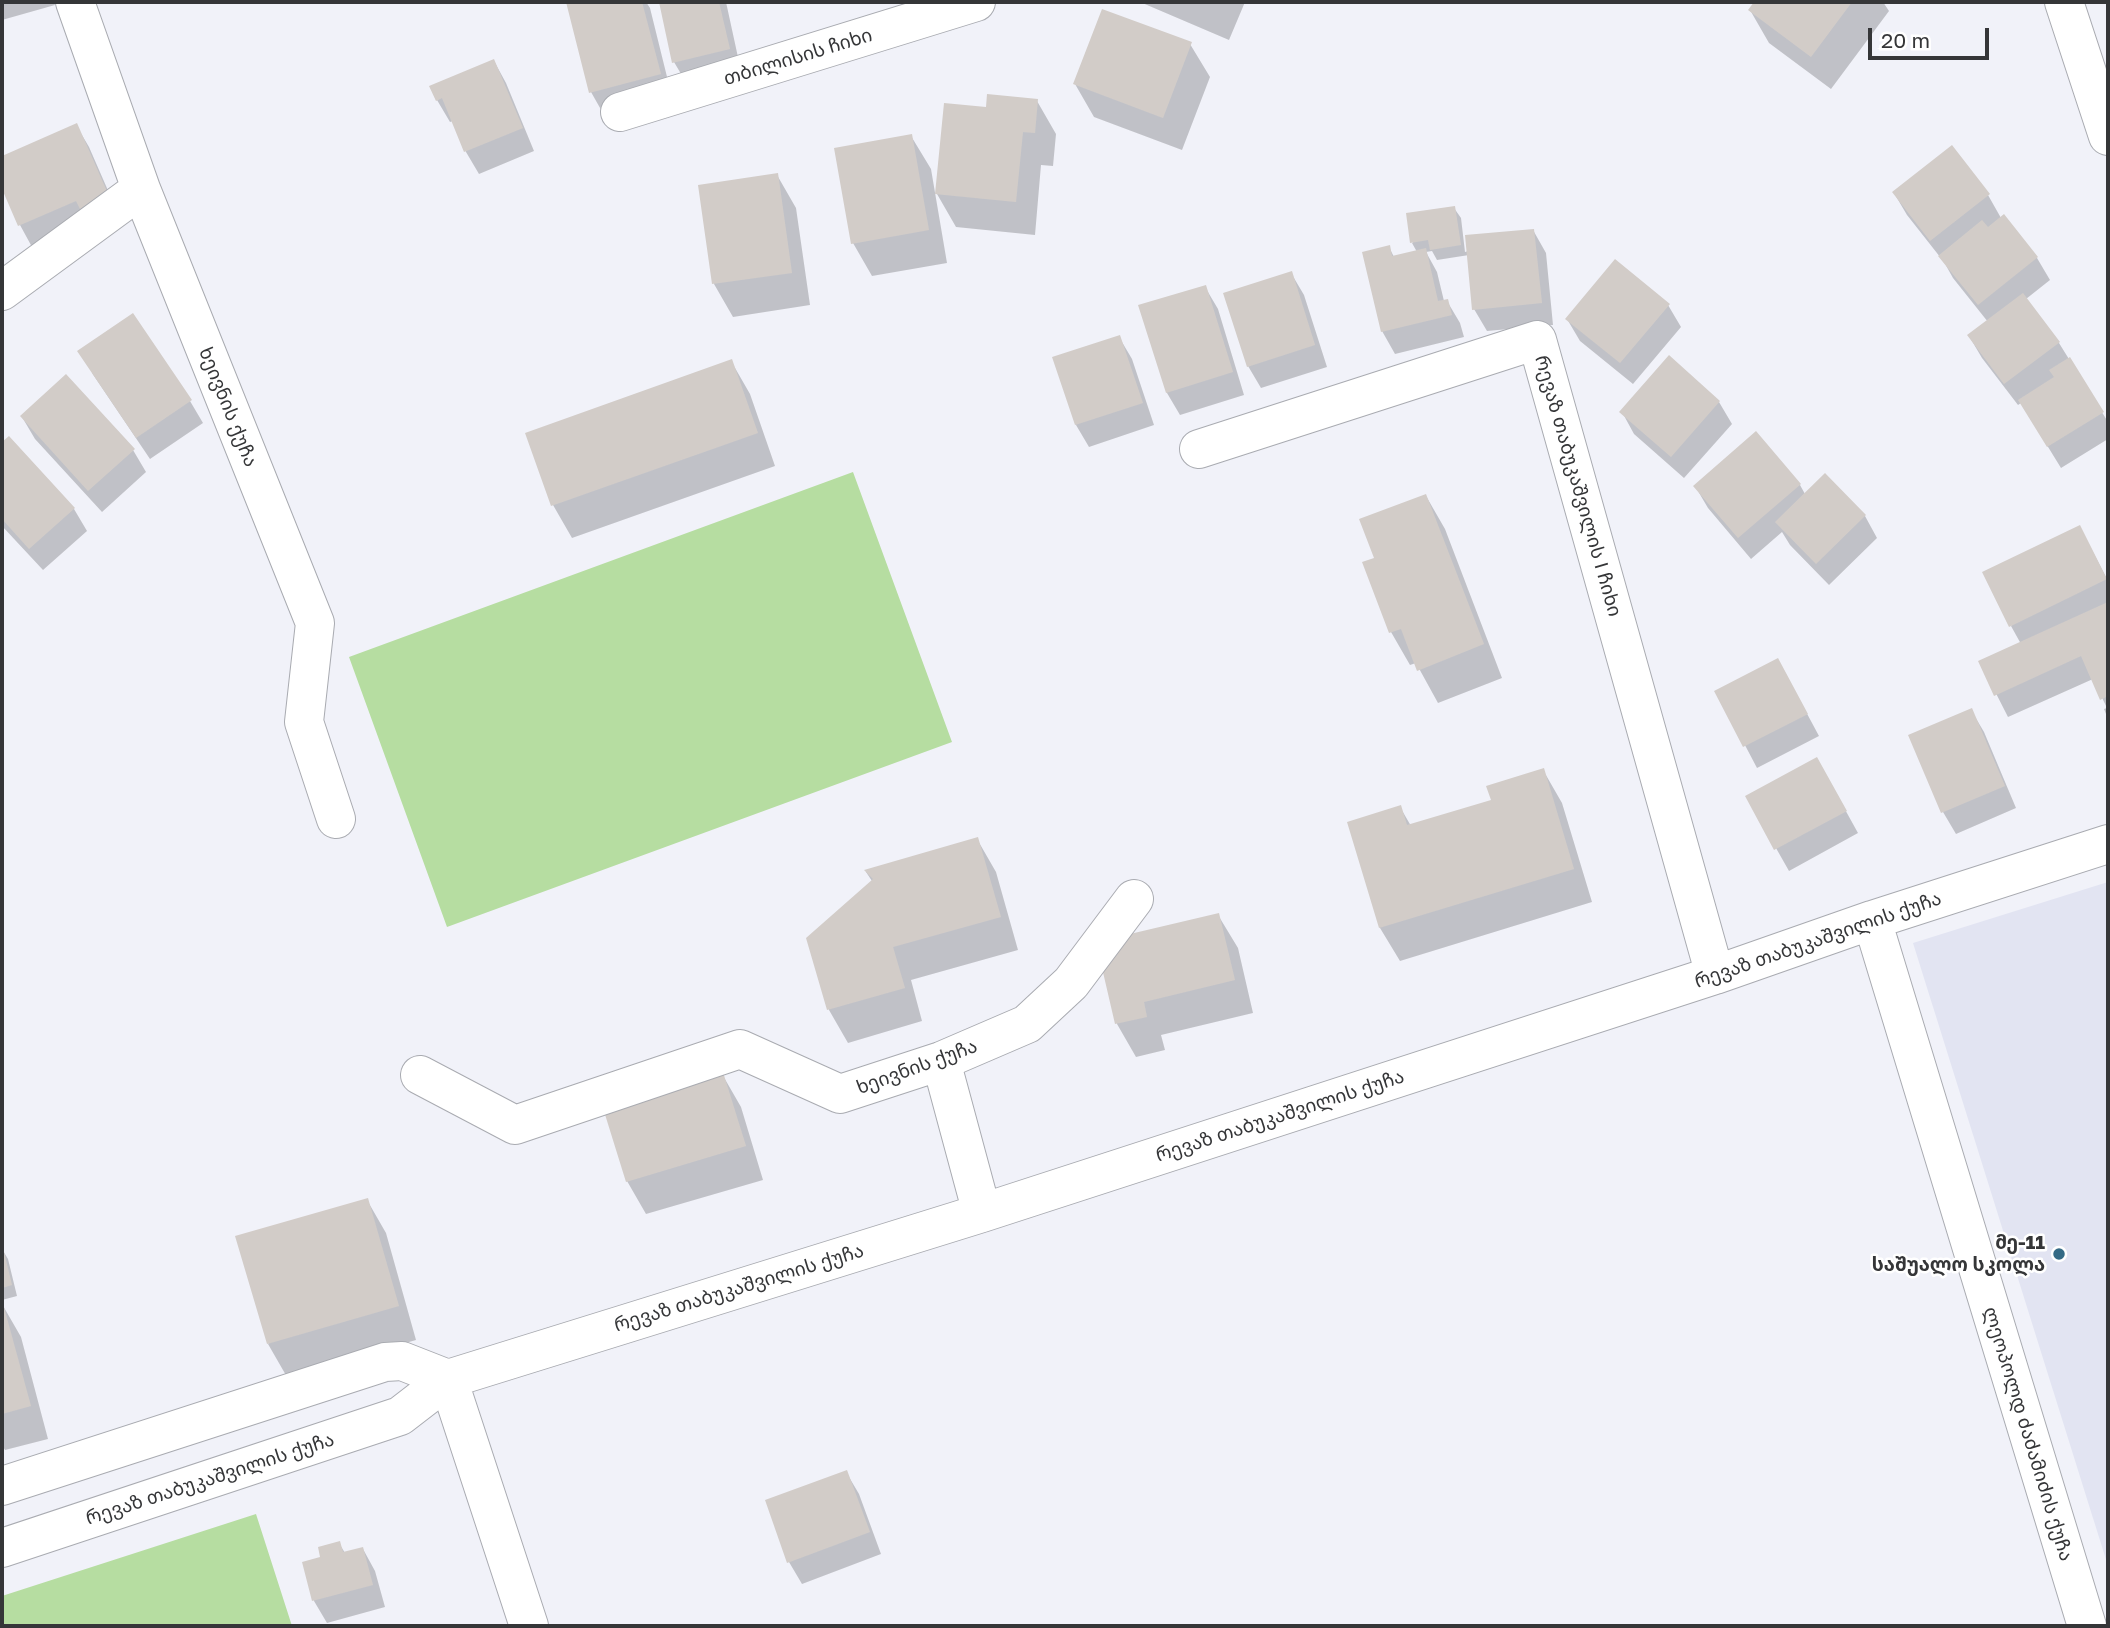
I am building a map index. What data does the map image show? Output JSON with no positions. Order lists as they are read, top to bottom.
{
  "streets": {
    "street": [
      "თბილისის ჩიხი",
      "ხეივნის ქუჩა",
      "რევაზ თაბუკაშვილის I ჩიხი",
      "რევაზ თაბუკაშვილის ქუჩა",
      "ლეოპოლდ ძაძამიძის ქუჩა"
    ]
  },
  "crossings": [
    ["რევაზ თაბუკაშვილის I ჩიხი", "რევაზ თაბუკაშვილის ქუჩა"],
    ["რევაზ თაბუკაშვილის ქუჩა", "ლეოპოლდ ძაძამიძის ქუჩა"]
  ],
  "places": ["მე-11 საშუალო სკოლა"],
  "scale_bar": "20 m"
}
